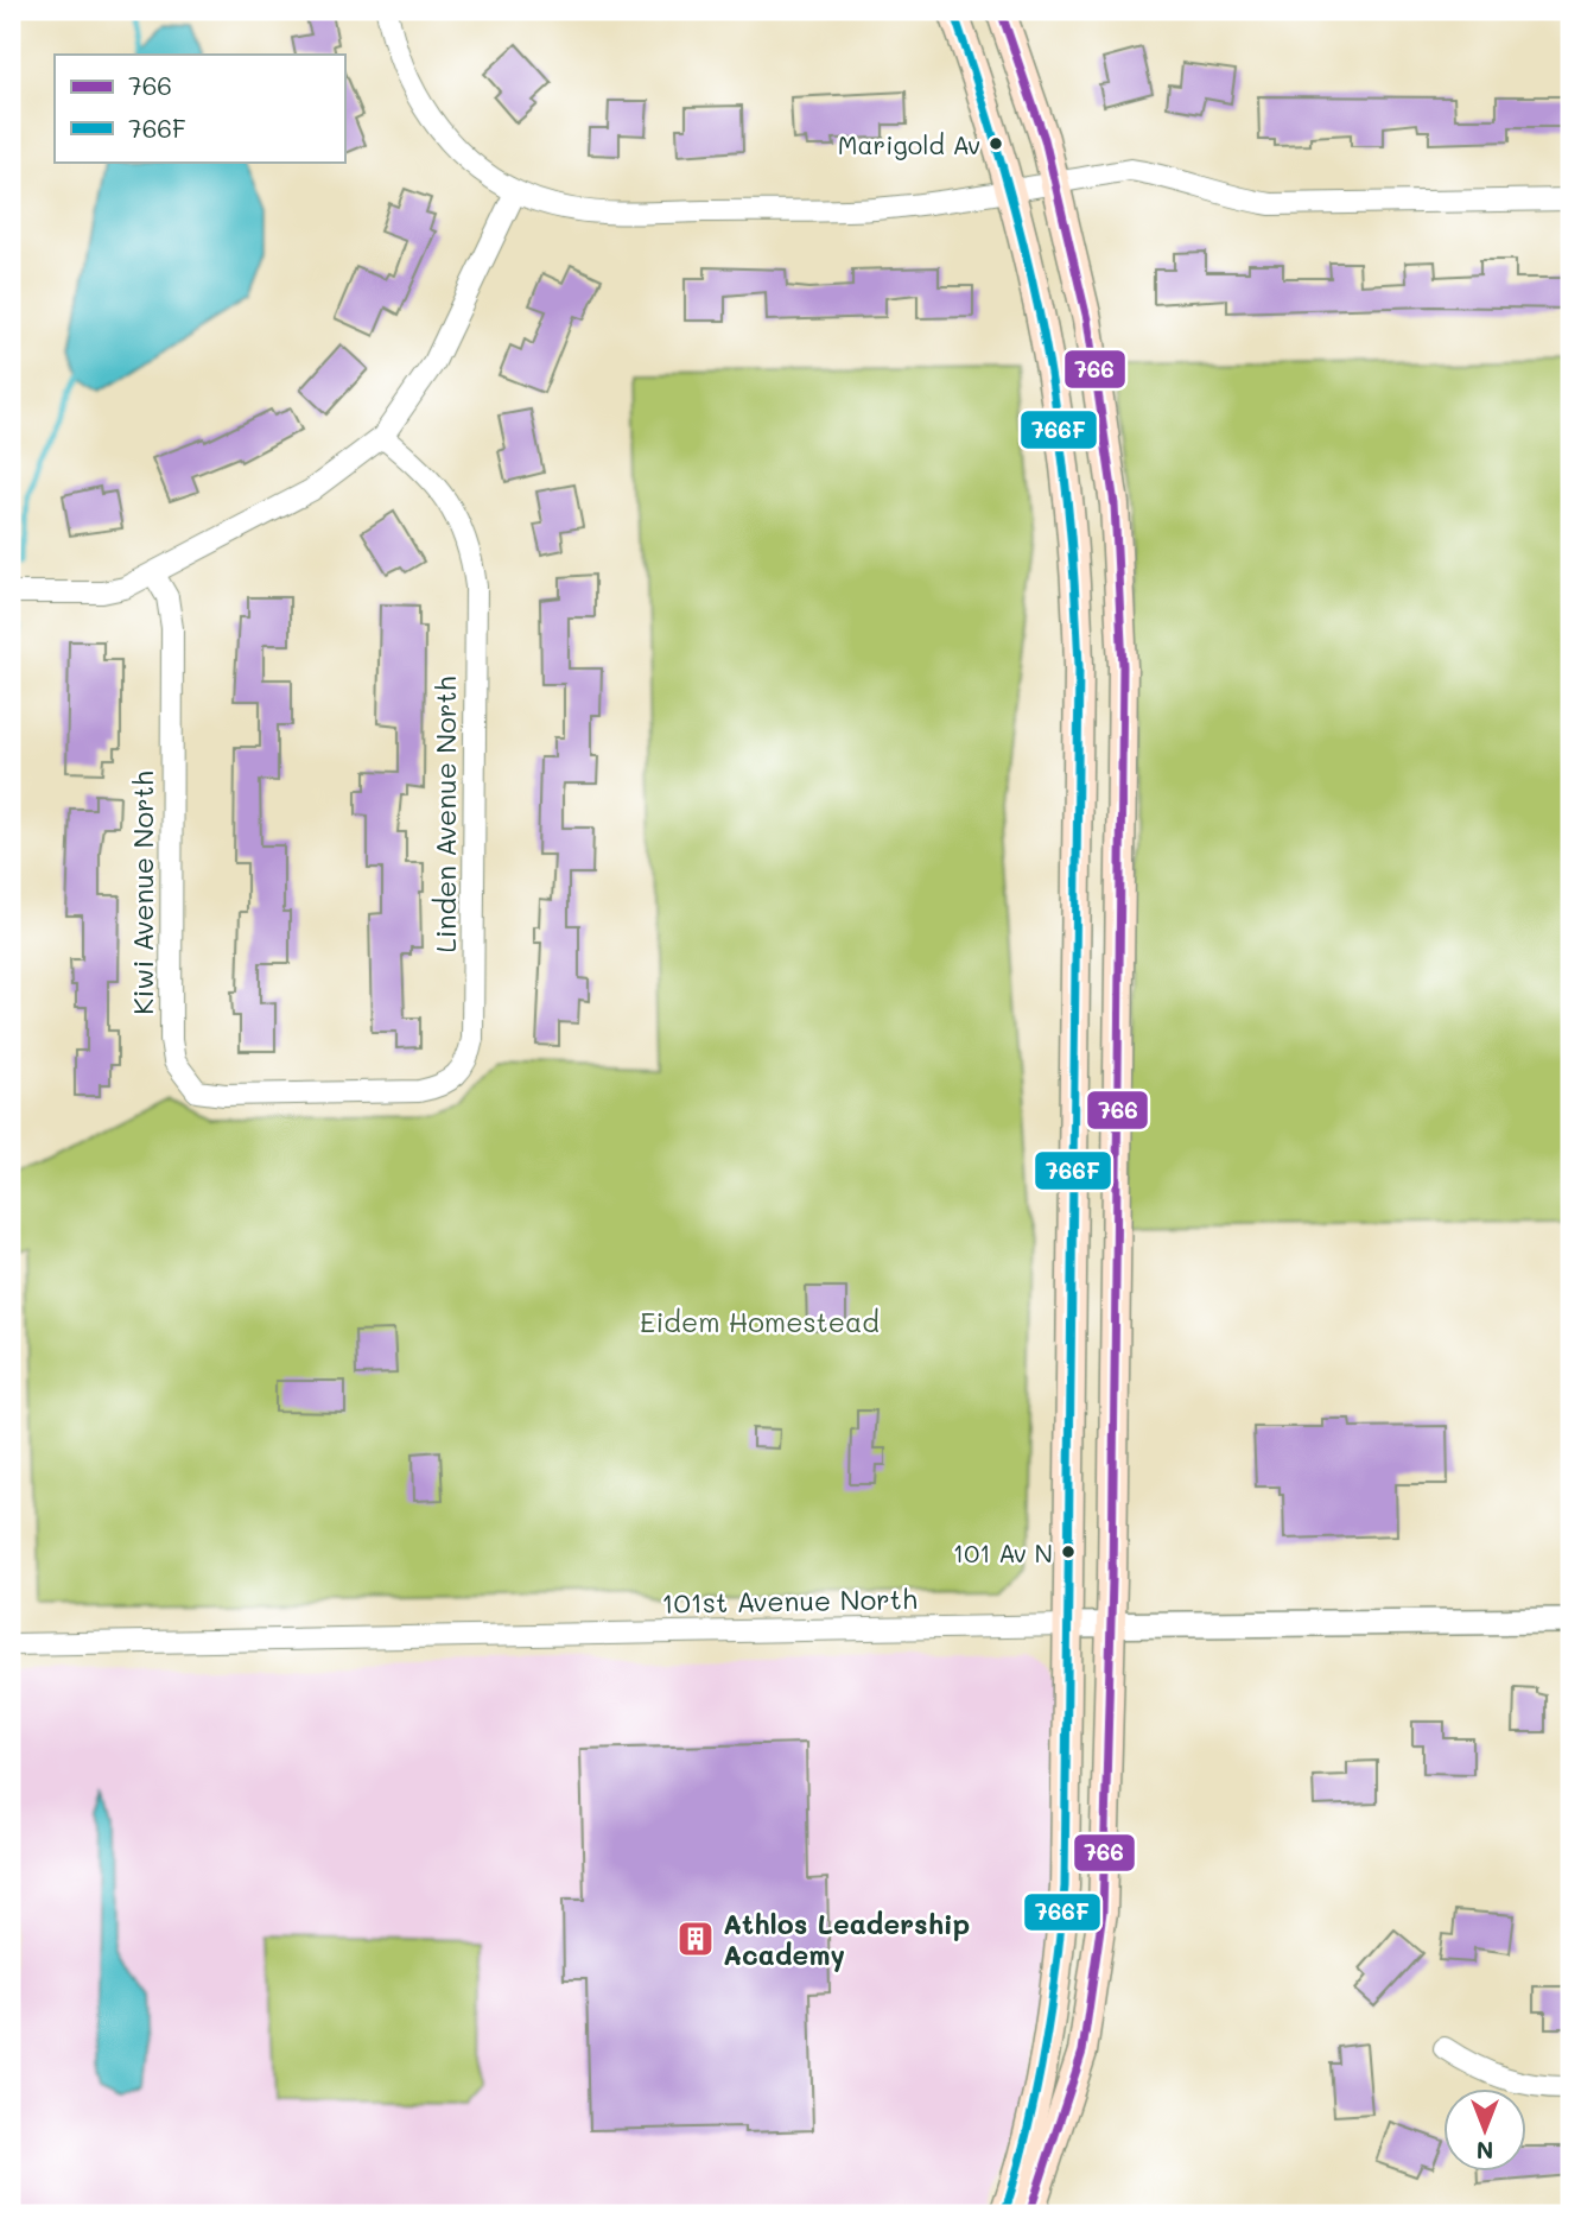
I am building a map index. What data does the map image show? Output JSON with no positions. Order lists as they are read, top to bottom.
{
  "streets": {
    "street": ["Linden Avenue North", "Kiwi Avenue North", "101st Avenue North"]
  },
  "crossings": [
    ["Linden Avenue North", "Kiwi Avenue North"]
  ],
  "parks": ["Eidem Homestead"],
  "places": {
    "other": ["Marigold Av", "101 Av N"],
    "building": ["Athlos Leadership Academy"]
  },
  "lines": ["transit line 766", "transit line 766F"],
  "legend": ["766", "766F"],
  "north": "bottom"
}
